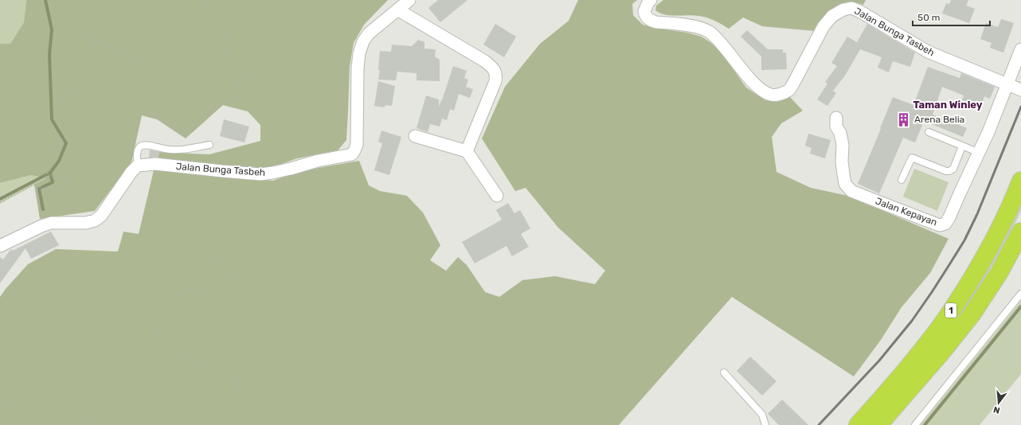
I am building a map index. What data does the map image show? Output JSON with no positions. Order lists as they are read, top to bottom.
{
  "streets": {
    "highway": ["1"],
    "street": ["Jalan Bunga Tasbeh", "Jalan Kepayan"]
  },
  "crossings": [
    ["Jalan Bunga Tasbeh", "Jalan Kepayan"]
  ],
  "districts": ["Taman Winley"],
  "places": {
    "building": ["Arena Belia"]
  },
  "scale_bar": "50 m",
  "north": "bottom"
}
